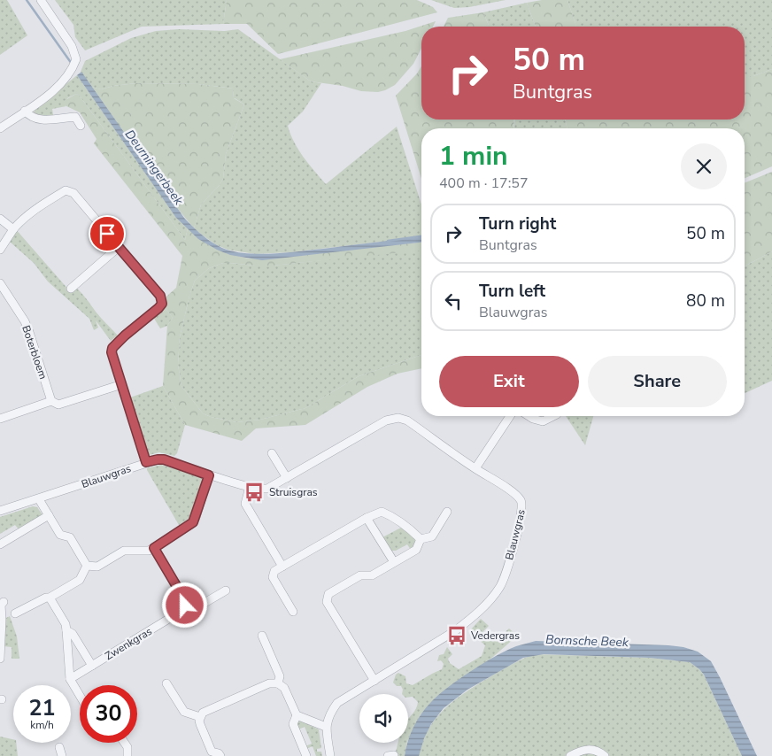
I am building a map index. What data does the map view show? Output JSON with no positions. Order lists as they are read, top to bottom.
{
  "streets": {
    "street": ["Boterbloem", "Blauwgras", "Zwenkgras"]
  },
  "water": ["Deurningerbeek", "Bornsche Beek"],
  "places": {
    "bus stop": ["Struisgras", "Vedergras"]
  },
  "page": {
    "turn": ["50 m", "Buntgras"],
    "heading": ["1 min", "400 m · 17:57"],
    "list": [
      {
        "name": "Turn right",
        "note": "Buntgras",
        "value": "50 m"
      },
      {
        "name": "Turn left",
        "note": "Blauwgras",
        "value": "80 m"
      }
    ],
    "buttons": ["Exit", "Share"],
    "speed": "21 km/h",
    "limit": "30"
  }
}
